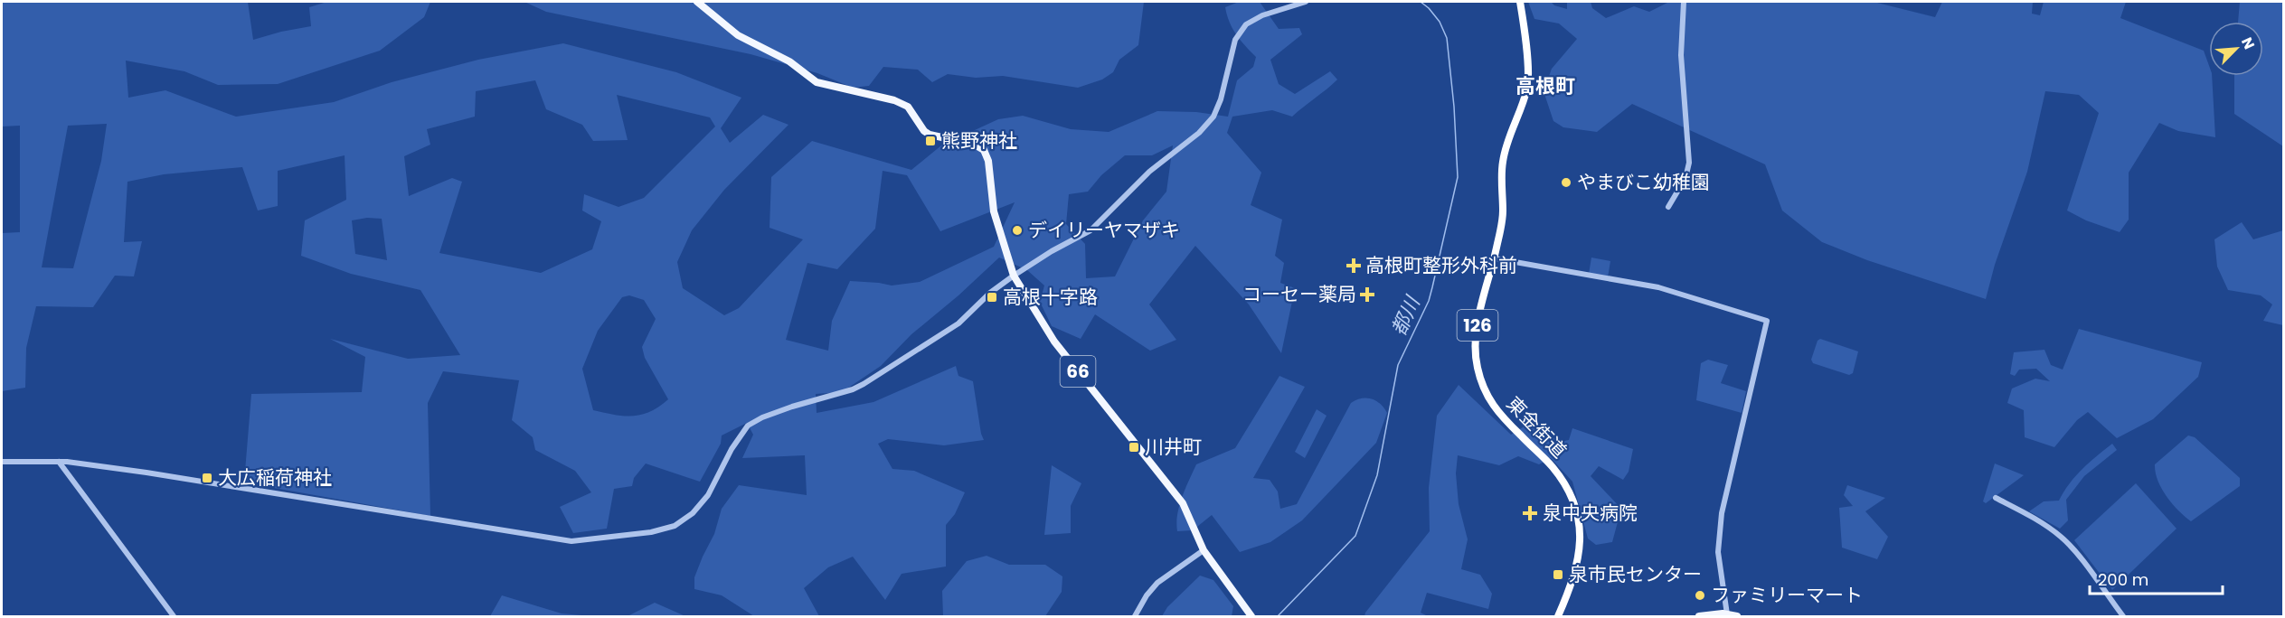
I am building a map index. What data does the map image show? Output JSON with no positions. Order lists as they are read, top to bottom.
{
  "streets": {
    "highway": ["126", "東金街道"],
    "main road": ["66"]
  },
  "districts": ["高根町"],
  "water": ["都川"],
  "places": {
    "transit": [
      "熊野神社",
      "高根十字路",
      "川井町",
      "大広稲荷神社",
      "泉市民センター"
    ],
    "other": ["やまびこ幼稚園", "デイリーヤマザキ", "ファミリーマート"],
    "health": ["高根町整形外科前", "コーセー薬局", "泉中央病院"]
  },
  "scale_bar": "200 m",
  "north": "top right"
}
